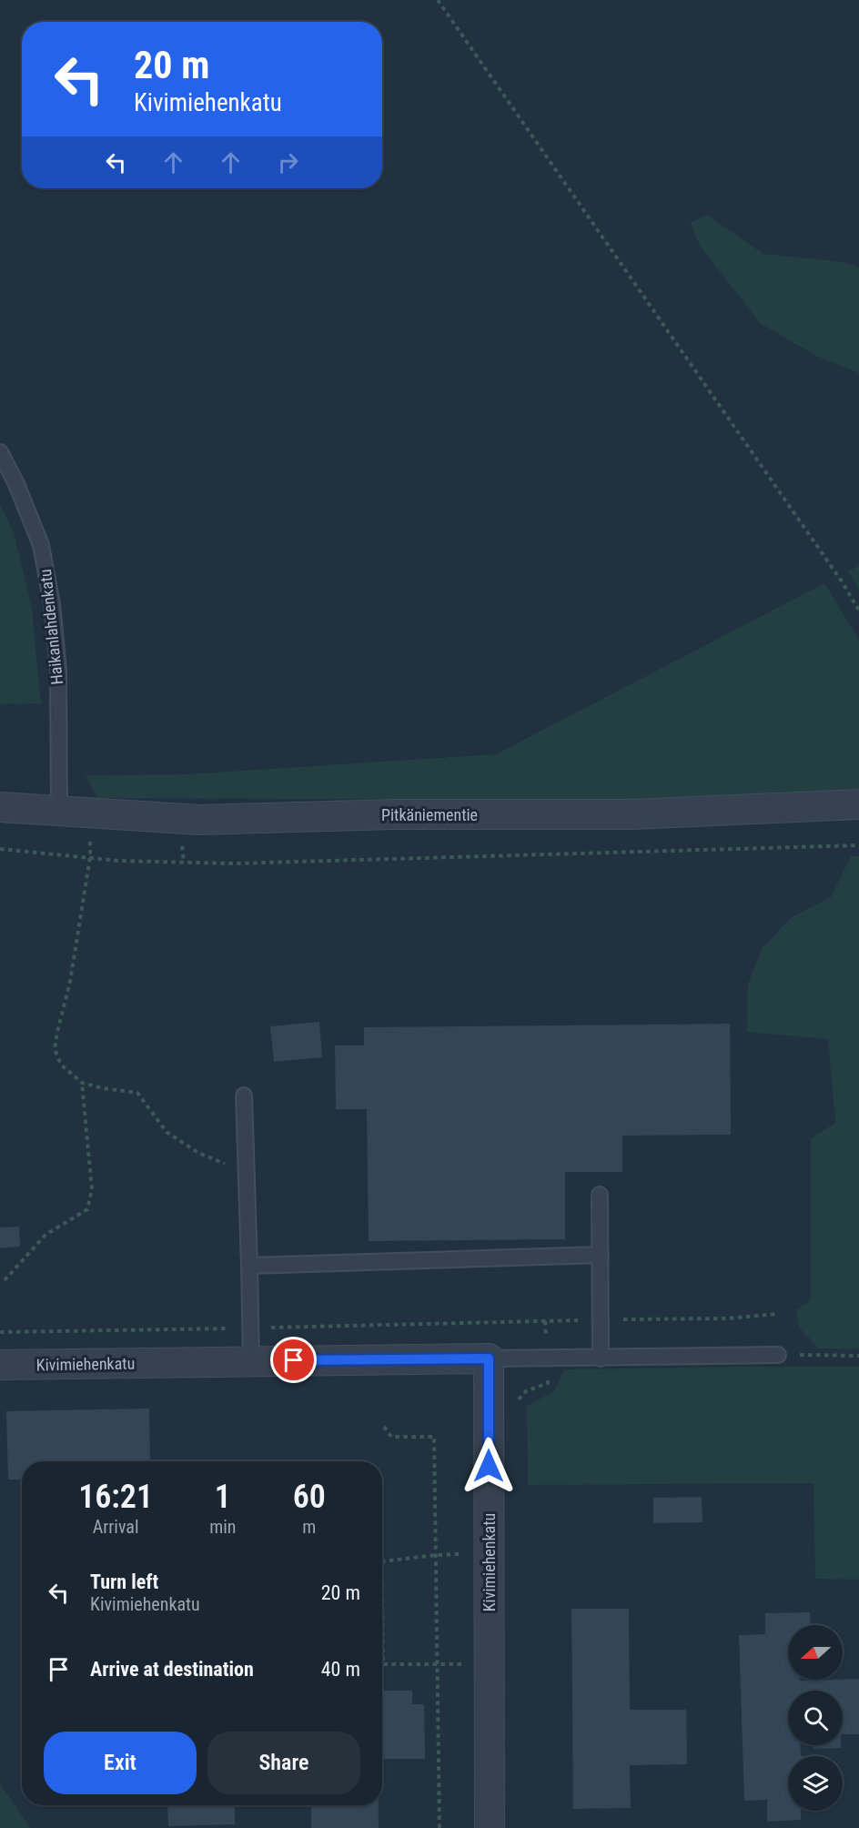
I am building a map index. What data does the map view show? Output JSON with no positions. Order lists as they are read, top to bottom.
{
  "streets": {
    "street": ["Pitkäniementie", "Kivimiehenkatu"],
    "lane": ["Haikanlahdenkatu"]
  },
  "crossings": [
    ["Haikanlahdenkatu", "Pitkäniementie"]
  ],
  "north": "left",
  "page": {
    "turn": ["20 m", "Kivimiehenkatu"],
    "eta": [
      "16:21",
      "Arrival",
      "1",
      "min",
      "60",
      "m"
    ],
    "list": [
      {
        "name": "Turn left",
        "note": "Kivimiehenkatu",
        "value": "20 m"
      },
      {
        "name": "Arrive at destination",
        "value": "40 m"
      }
    ],
    "buttons": ["Exit", "Share"]
  }
}
